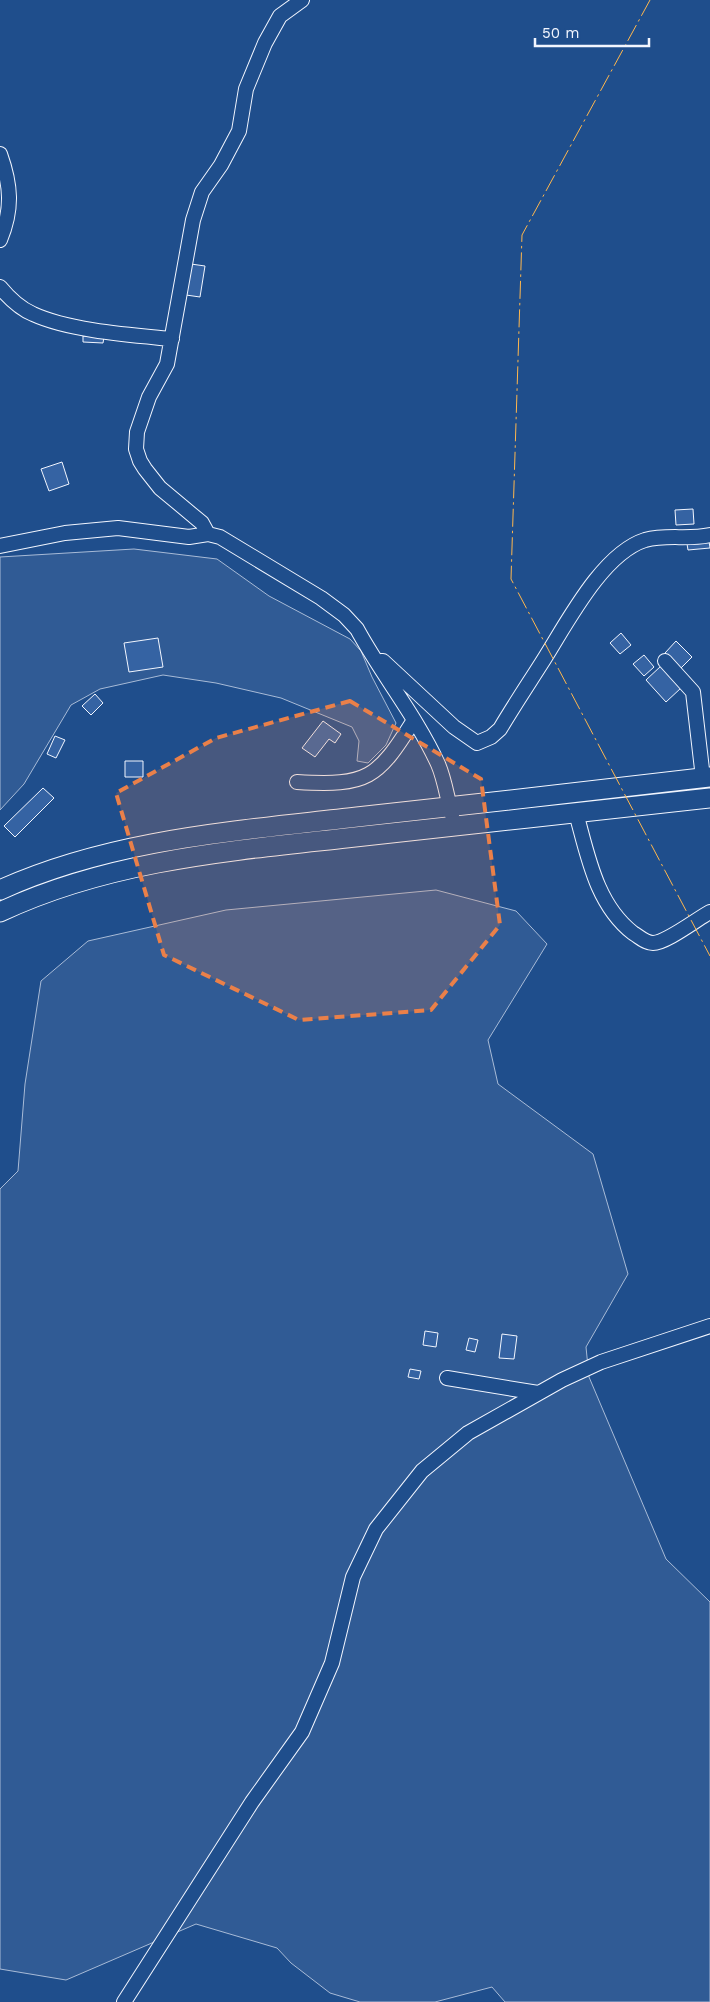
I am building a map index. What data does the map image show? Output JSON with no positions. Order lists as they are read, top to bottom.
{
  "scale_bar": "50 m"
}
